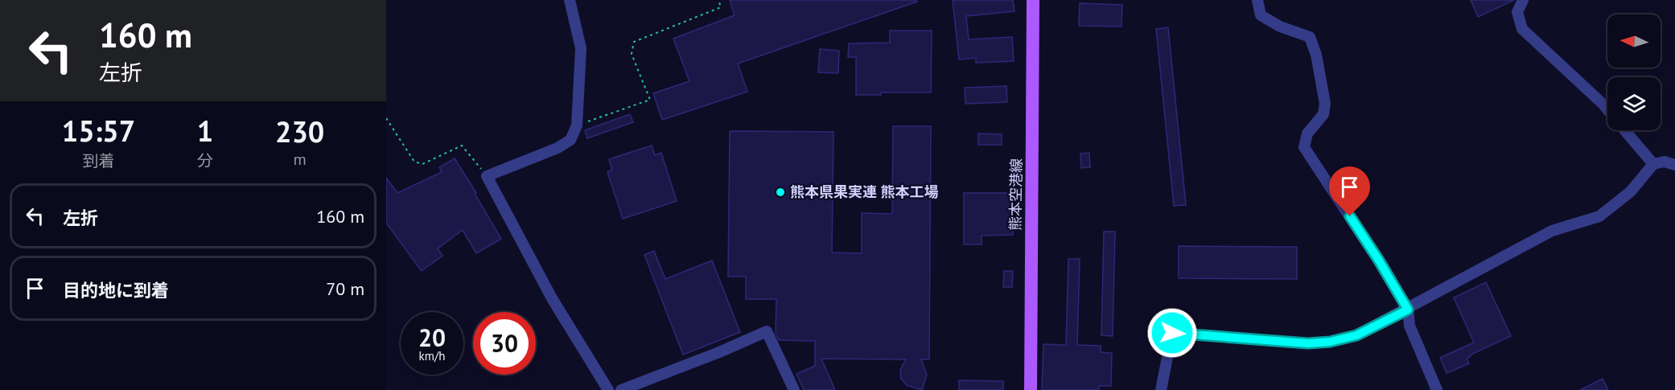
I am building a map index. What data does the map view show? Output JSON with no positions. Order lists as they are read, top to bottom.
{
  "streets": {
    "main road": ["熊本空港線"]
  },
  "places": ["熊本県果実連 熊本工場"],
  "north": "left",
  "page": {
    "turn": ["160 m", "左折"],
    "eta": [
      "15:57",
      "到着",
      "1",
      "分",
      "230",
      "m"
    ],
    "list": [
      {
        "name": "左折",
        "value": "160 m"
      },
      {
        "name": "目的地に到着",
        "value": "70 m"
      }
    ],
    "speed": "20 km/h",
    "limit": "30"
  }
}
